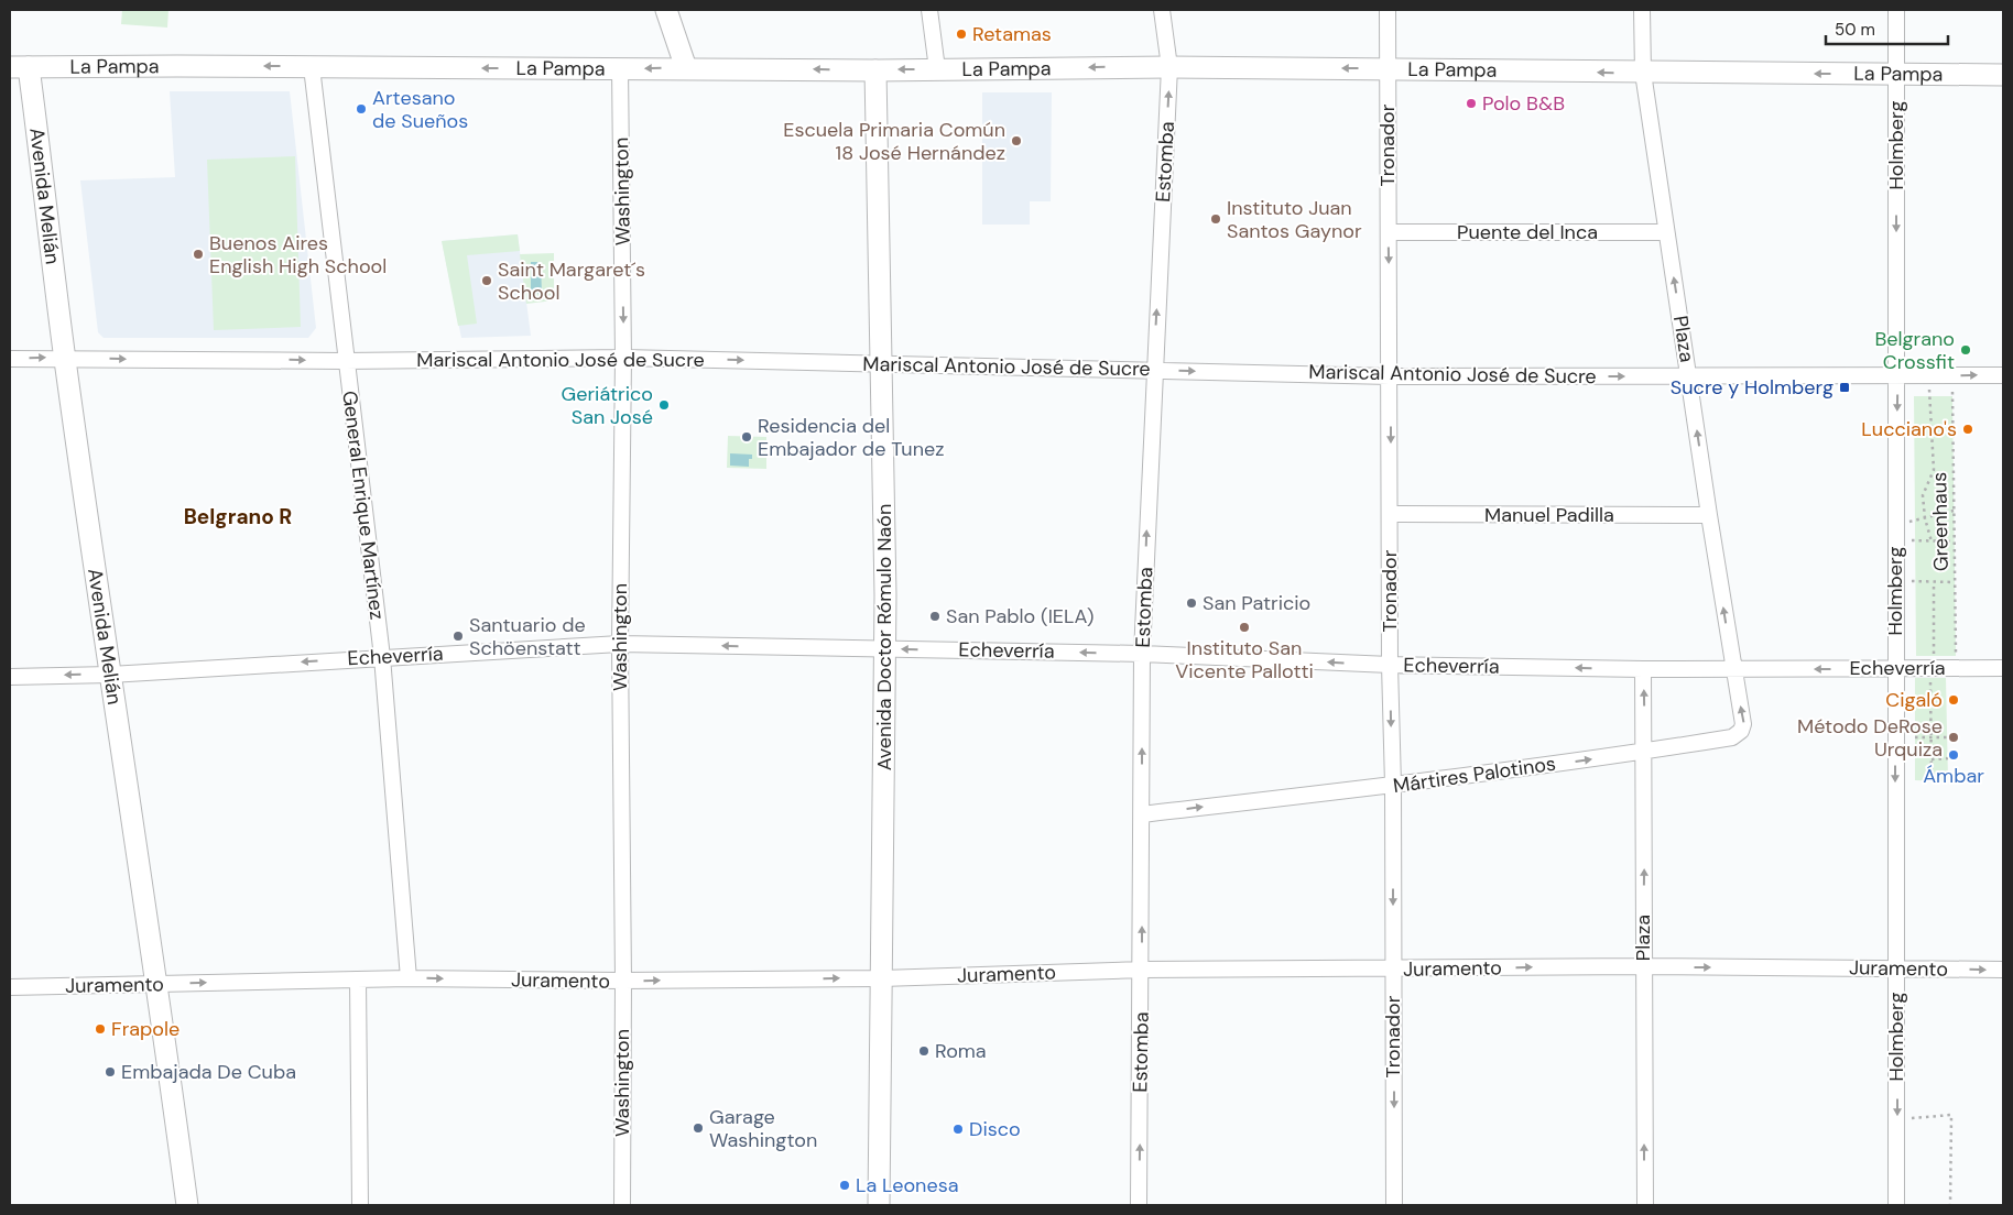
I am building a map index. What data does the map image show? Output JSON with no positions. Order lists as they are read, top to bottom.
{
  "streets": {
    "street": [
      "La Pampa",
      "Tronador",
      "Holmberg",
      "Estomba",
      "Washington",
      "Avenida Melián",
      "Puente del Inca",
      "Plaza",
      "Mariscal Antonio José de Sucre",
      "General Enrique Martínez",
      "Manuel Padilla",
      "Avenida Doctor Rómulo Naón",
      "Echeverría",
      "Mártires Palotinos",
      "Juramento"
    ],
    "path": ["Greenhaus"]
  },
  "crossings": [
    ["La Pampa", "Tronador"],
    ["La Pampa", "Holmberg"],
    ["La Pampa", "Estomba"],
    ["La Pampa", "Washington"],
    ["La Pampa", "Avenida Melián"],
    ["La Pampa", "Plaza"],
    ["La Pampa", "General Enrique Martínez"],
    ["La Pampa", "Avenida Doctor Rómulo Naón"],
    ["Tronador", "Puente del Inca"],
    ["Tronador", "Mariscal Antonio José de Sucre"],
    ["Tronador", "Manuel Padilla"],
    ["Tronador", "Echeverría"],
    ["Tronador", "Mártires Palotinos"],
    ["Tronador", "Juramento"],
    ["Holmberg", "Mariscal Antonio José de Sucre"],
    ["Holmberg", "Echeverría"],
    ["Holmberg", "Juramento"],
    ["Estomba", "Mariscal Antonio José de Sucre"],
    ["Estomba", "Echeverría"],
    ["Estomba", "Mártires Palotinos"],
    ["Estomba", "Juramento"],
    ["Washington", "Mariscal Antonio José de Sucre"],
    ["Washington", "Echeverría"],
    ["Washington", "Juramento"],
    ["Avenida Melián", "Mariscal Antonio José de Sucre"],
    ["Avenida Melián", "Echeverría"],
    ["Avenida Melián", "Juramento"],
    ["Puente del Inca", "Plaza"],
    ["Plaza", "Mariscal Antonio José de Sucre"],
    ["Plaza", "Manuel Padilla"],
    ["Plaza", "Echeverría"],
    ["Plaza", "Mártires Palotinos"],
    ["Plaza", "Juramento"],
    ["Mariscal Antonio José de Sucre", "General Enrique Martínez"],
    ["Mariscal Antonio José de Sucre", "Greenhaus"],
    ["Mariscal Antonio José de Sucre", "Avenida Doctor Rómulo Naón"],
    ["General Enrique Martínez", "Echeverría"],
    ["General Enrique Martínez", "Juramento"],
    ["Greenhaus", "Echeverría"],
    ["Avenida Doctor Rómulo Naón", "Echeverría"],
    ["Avenida Doctor Rómulo Naón", "Juramento"],
    ["Echeverría", "Mártires Palotinos"]
  ],
  "one_way": [
    "La Pampa",
    "Tronador",
    "Holmberg",
    "Estomba",
    "Plaza",
    "Mariscal Antonio José de Sucre",
    "Echeverría",
    "Mártires Palotinos",
    "Juramento"
  ],
  "districts": ["Belgrano R"],
  "places": {
    "other": [
      "Retamas",
      "Polo B&B",
      "Artesano de Sueños",
      "Escuela Primaria Común 18 José Hernández",
      "Instituto Juan Santos Gaynor",
      "Buenos Aires English High School",
      "Saint Margaret´s School",
      "Belgrano Crossfit",
      "Geriátrico San José",
      "Lucciano's",
      "Residencia del Embajador de Tunez",
      "San Patricio",
      "San Pablo (IELA)",
      "Instituto San Vicente Pallotti",
      "Santuario de Schöenstatt",
      "Cigaló",
      "Método DeRose Urquiza",
      "Ámbar",
      "Frapole",
      "Roma",
      "Embajada De Cuba",
      "Garage Washington",
      "Disco",
      "La Leonesa"
    ],
    "transit": ["Sucre y Holmberg"]
  },
  "scale_bar": "50 m"
}
